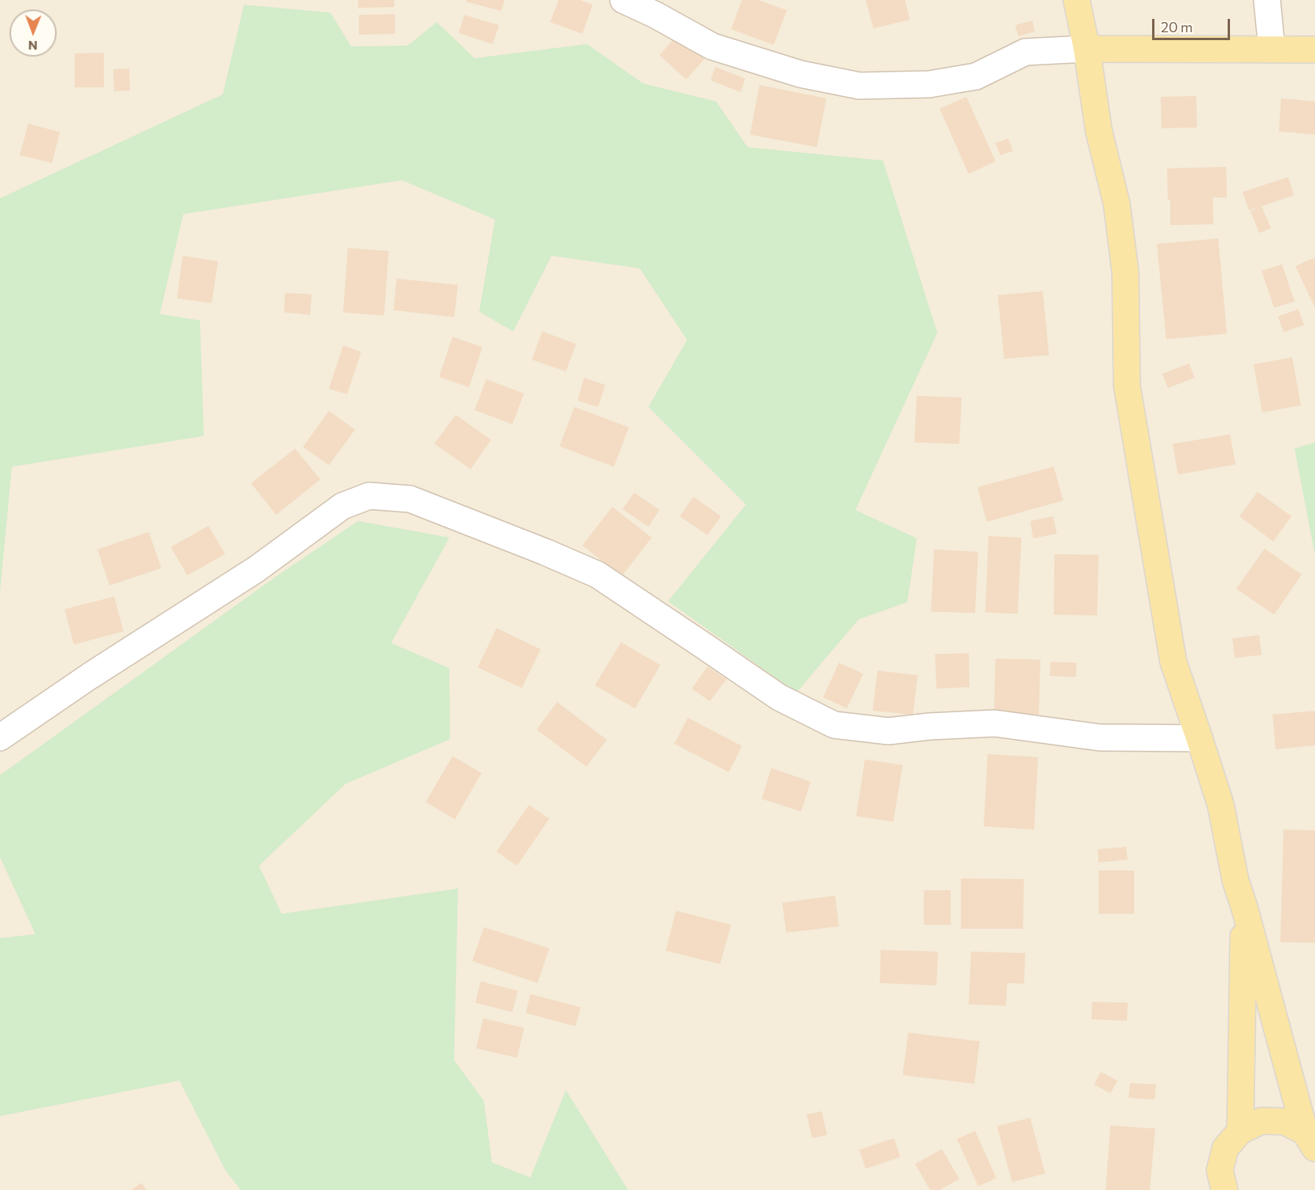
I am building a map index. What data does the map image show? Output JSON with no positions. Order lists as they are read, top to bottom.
{
  "scale_bar": "20 m",
  "north": "bottom"
}
